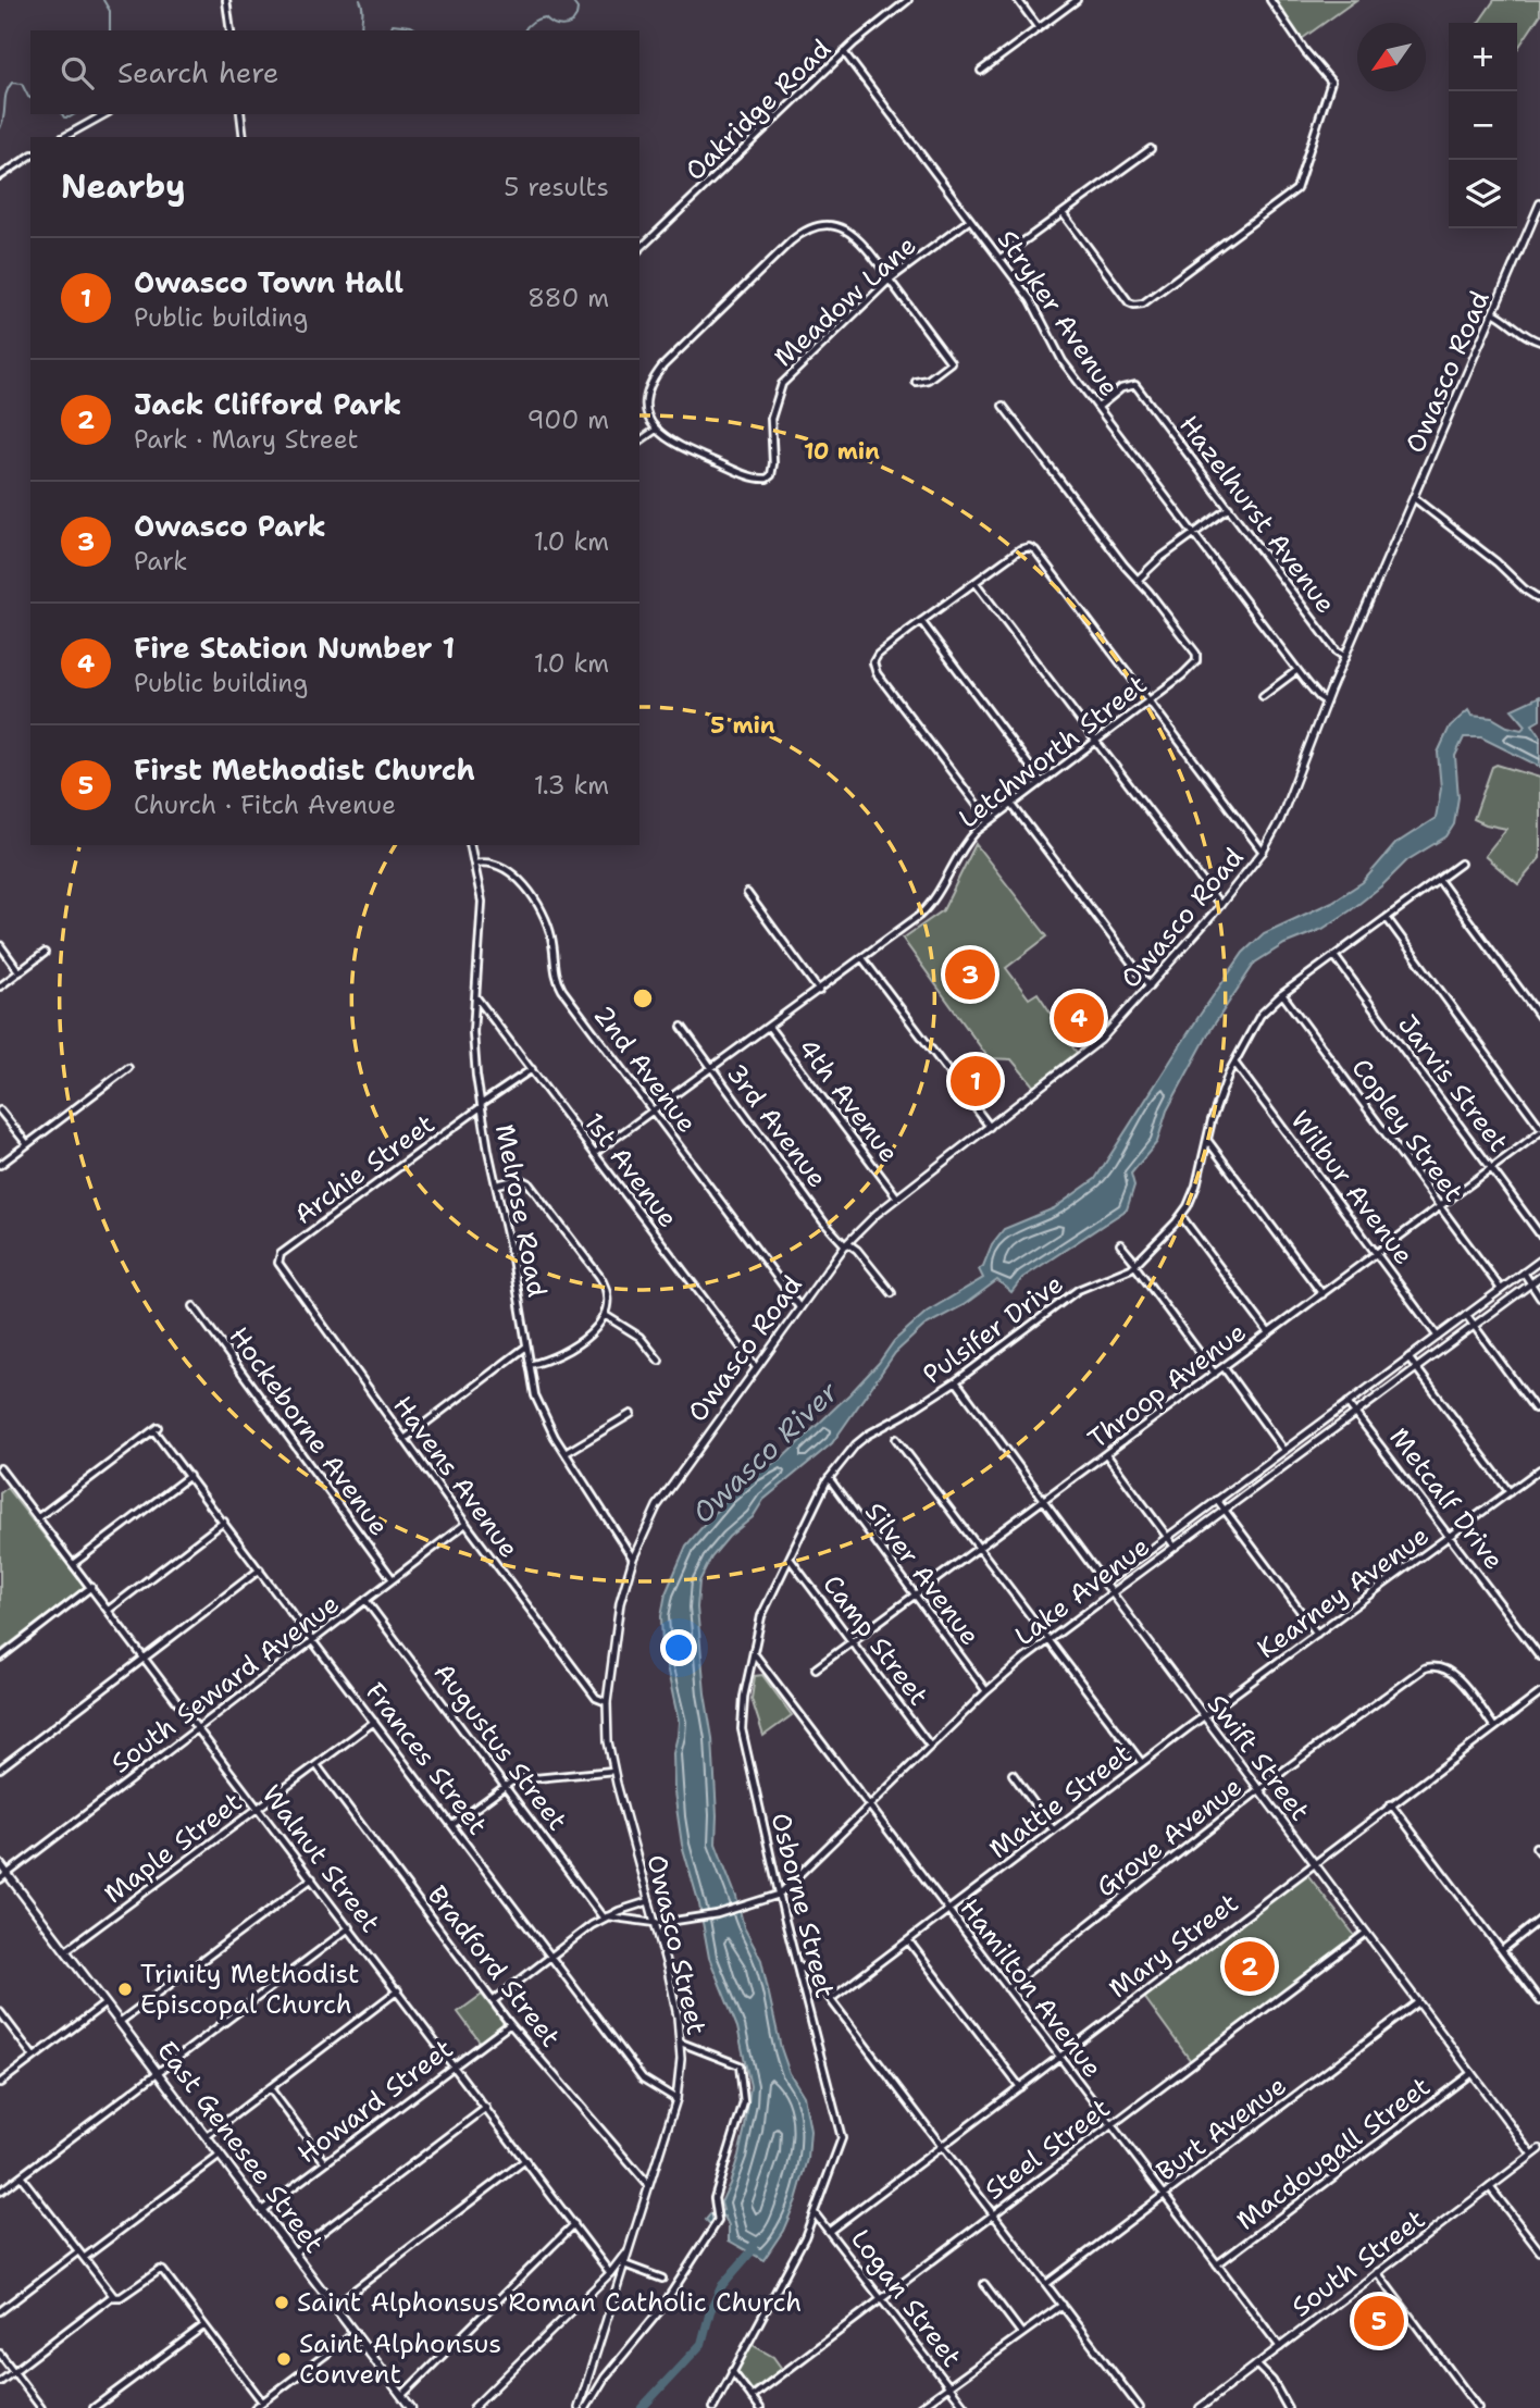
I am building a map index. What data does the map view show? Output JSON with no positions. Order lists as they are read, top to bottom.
{
  "streets": {
    "highway": ["East Genesee Street"],
    "main road": [
      "Owasco Road",
      "Lake Avenue",
      "Swift Street",
      "Owasco Street",
      "South Street"
    ],
    "street": [
      "Oakridge Road",
      "Meadow Lane",
      "Stryker Avenue",
      "Hazelhurst Avenue",
      "Letchworth Street",
      "2nd Avenue",
      "Jarvis Street",
      "4th Avenue",
      "3rd Avenue",
      "Copley Street",
      "Archie Street",
      "1st Avenue",
      "Wilbur Avenue",
      "Melrose Road",
      "Pulsifer Drive",
      "Throop Avenue",
      "Hockeborne Avenue",
      "Havens Avenue",
      "Metcalf Drive",
      "Silver Avenue",
      "Kearney Avenue",
      "Camp Street",
      "South Seward Avenue",
      "Augustus Street",
      "Frances Street",
      "Mattie Street",
      "Grove Avenue",
      "Maple Street",
      "Walnut Street",
      "Osborne Street",
      "Mary Street",
      "Bradford Street",
      "Hamilton Avenue",
      "Howard Street",
      "Burt Avenue",
      "Steel Street",
      "Macdougall Street",
      "Logan Street"
    ]
  },
  "crossings": [
    ["Oakridge Road", "Stryker Avenue"],
    ["Meadow Lane", "Stryker Avenue"],
    ["Stryker Avenue", "Owasco Road"],
    ["Stryker Avenue", "Hazelhurst Avenue"],
    ["Owasco Road", "Hazelhurst Avenue"],
    ["Owasco Road", "2nd Avenue"],
    ["Owasco Road", "4th Avenue"],
    ["Owasco Road", "3rd Avenue"],
    ["Owasco Road", "1st Avenue"],
    ["Owasco Road", "Melrose Road"],
    ["Owasco Road", "Havens Avenue"],
    ["Owasco Road", "Owasco Street"],
    ["Letchworth Street", "2nd Avenue"],
    ["Letchworth Street", "4th Avenue"],
    ["Letchworth Street", "3rd Avenue"],
    ["Letchworth Street", "1st Avenue"],
    ["2nd Avenue", "Melrose Road"],
    ["Jarvis Street", "Pulsifer Drive"],
    ["Jarvis Street", "Throop Avenue"],
    ["Copley Street", "Pulsifer Drive"],
    ["Copley Street", "Throop Avenue"],
    ["Copley Street", "Lake Avenue"],
    ["Archie Street", "1st Avenue"],
    ["Archie Street", "Melrose Road"],
    ["Archie Street", "Havens Avenue"],
    ["1st Avenue", "Melrose Road"],
    ["Wilbur Avenue", "Pulsifer Drive"],
    ["Wilbur Avenue", "Throop Avenue"],
    ["Wilbur Avenue", "Lake Avenue"],
    ["Pulsifer Drive", "Swift Street"],
    ["Pulsifer Drive", "Osborne Street"],
    ["Throop Avenue", "Silver Avenue"],
    ["Throop Avenue", "Camp Street"],
    ["Throop Avenue", "Swift Street"],
    ["Hockeborne Avenue", "South Seward Avenue"],
    ["Havens Avenue", "South Seward Avenue"],
    ["Havens Avenue", "Owasco Street"],
    ["Metcalf Drive", "Lake Avenue"],
    ["Metcalf Drive", "Kearney Avenue"],
    ["Silver Avenue", "Lake Avenue"],
    ["Silver Avenue", "Osborne Street"],
    ["Lake Avenue", "Camp Street"],
    ["Lake Avenue", "Augustus Street"],
    ["Lake Avenue", "Swift Street"],
    ["Lake Avenue", "Osborne Street"],
    ["Lake Avenue", "Owasco Street"],
    ["Lake Avenue", "Hamilton Avenue"],
    ["Kearney Avenue", "Swift Street"],
    ["Kearney Avenue", "Mattie Street"],
    ["Camp Street", "Osborne Street"],
    ["South Seward Avenue", "Augustus Street"],
    ["South Seward Avenue", "Frances Street"],
    ["South Seward Avenue", "Walnut Street"],
    ["South Seward Avenue", "East Genesee Street"],
    ["Swift Street", "Mattie Street"],
    ["Swift Street", "Grove Avenue"],
    ["Swift Street", "Mary Street"],
    ["Swift Street", "Burt Avenue"],
    ["Swift Street", "Steel Street"],
    ["Swift Street", "Macdougall Street"],
    ["Swift Street", "South Street"],
    ["Frances Street", "Maple Street"],
    ["Frances Street", "Walnut Street"],
    ["Frances Street", "Owasco Street"],
    ["Mattie Street", "Hamilton Avenue"],
    ["Grove Avenue", "Mary Street"],
    ["Grove Avenue", "Hamilton Avenue"],
    ["Maple Street", "Walnut Street"],
    ["Maple Street", "Bradford Street"],
    ["Maple Street", "East Genesee Street"],
    ["Walnut Street", "Howard Street"],
    ["Osborne Street", "Hamilton Avenue"],
    ["Osborne Street", "Logan Street"],
    ["Owasco Street", "Bradford Street"],
    ["Mary Street", "Hamilton Avenue"],
    ["Mary Street", "Logan Street"],
    ["Bradford Street", "Howard Street"],
    ["Hamilton Avenue", "Burt Avenue"],
    ["Hamilton Avenue", "Steel Street"],
    ["Hamilton Avenue", "Macdougall Street"],
    ["Hamilton Avenue", "South Street"],
    ["Howard Street", "East Genesee Street"],
    ["Steel Street", "Logan Street"]
  ],
  "water": ["Owasco River"],
  "places": ["Trinity Methodist Episcopal Church", "Saint Alphonsus Roman Catholic Church", "Saint Alphonsus Convent"],
  "north": "bottom left",
  "page": {
    "map_buttons": ["+", "−"],
    "search": "Search here",
    "heading": ["Nearby", "5 results"],
    "list": [
      {
        "mark": "1",
        "name": "Owasco Town Hall",
        "note": "Public building",
        "value": "880 m"
      },
      {
        "mark": "2",
        "name": "Jack Clifford Park",
        "note": "Park · Mary Street",
        "value": "900 m"
      },
      {
        "mark": "3",
        "name": "Owasco Park",
        "note": "Park",
        "value": "1.0 km"
      },
      {
        "mark": "4",
        "name": "Fire Station Number 1",
        "note": "Public building",
        "value": "1.0 km"
      },
      {
        "mark": "5",
        "name": "First Methodist Church",
        "note": "Church · Fitch Avenue",
        "value": "1.3 km"
      }
    ],
    "pins": [
      "3",
      "4",
      "1",
      "2",
      "5"
    ]
  },
  "rings": ["10 min", "5 min"]
}
